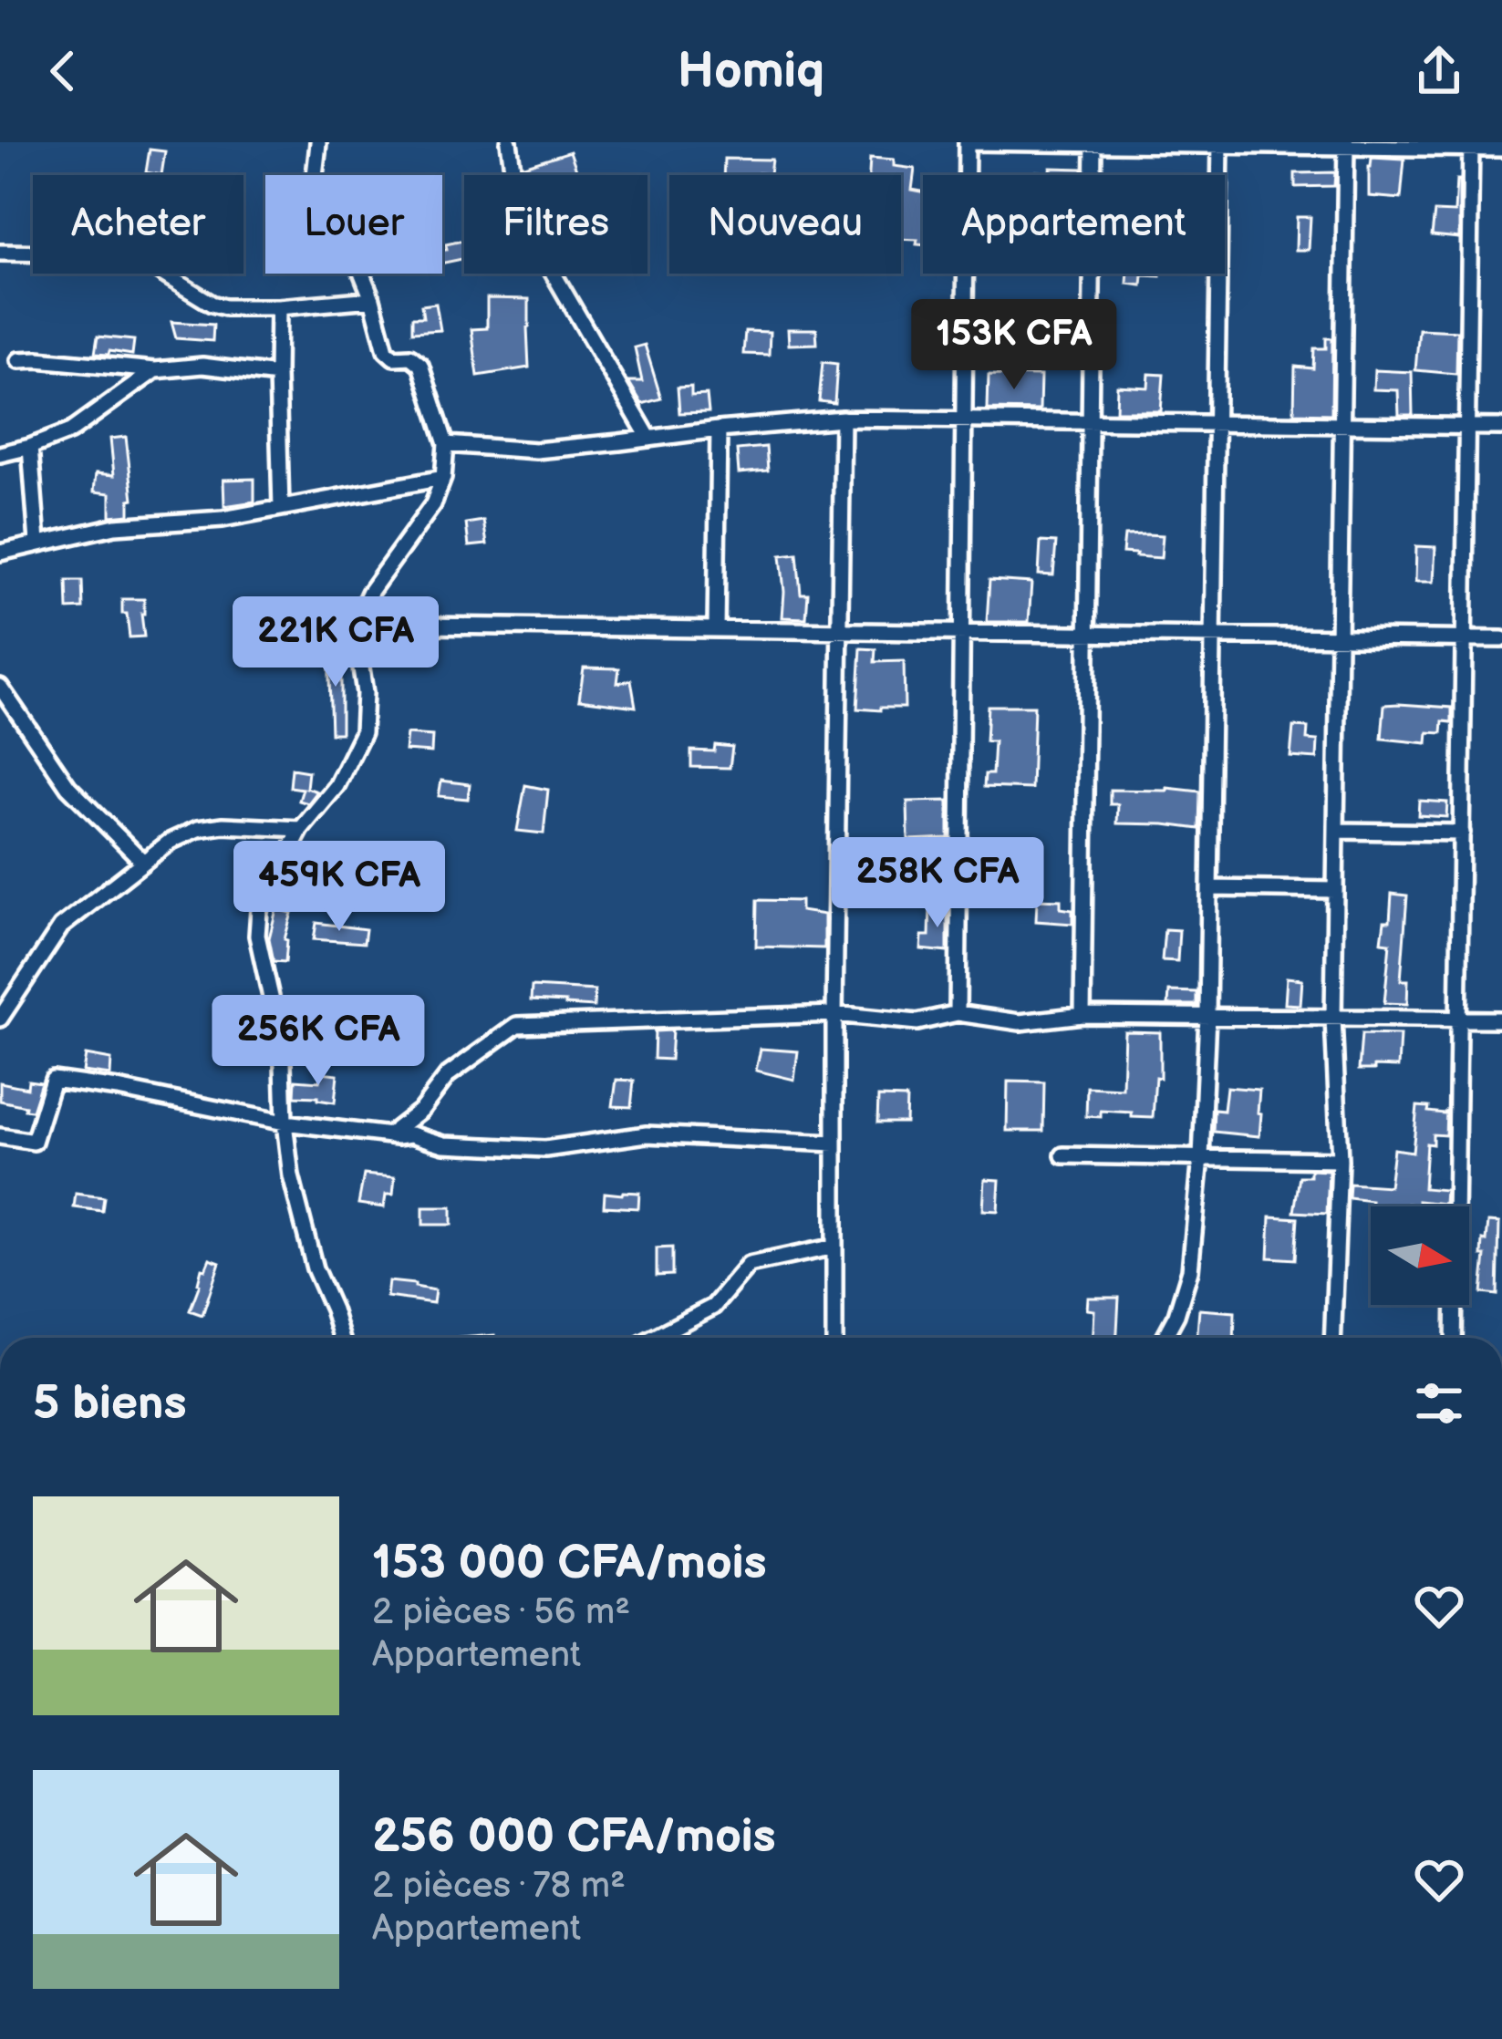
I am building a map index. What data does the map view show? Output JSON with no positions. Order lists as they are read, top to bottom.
{
  "north": "right",
  "page": {
    "header": "Homiq",
    "chip": [
      "Acheter",
      "Louer",
      "Filtres",
      "Nouveau",
      "Appartement"
    ],
    "price": [
      "153K CFA",
      "221K CFA",
      "258K CFA",
      "459K CFA",
      "256K CFA"
    ],
    "heading": "5 biens",
    "list": [
      {
        "name": "153 000 CFA/mois",
        "note": "2 pièces · 56 m² · Appartement"
      },
      {
        "name": "256 000 CFA/mois",
        "note": "2 pièces · 78 m² · Appartement"
      }
    ]
  }
}
